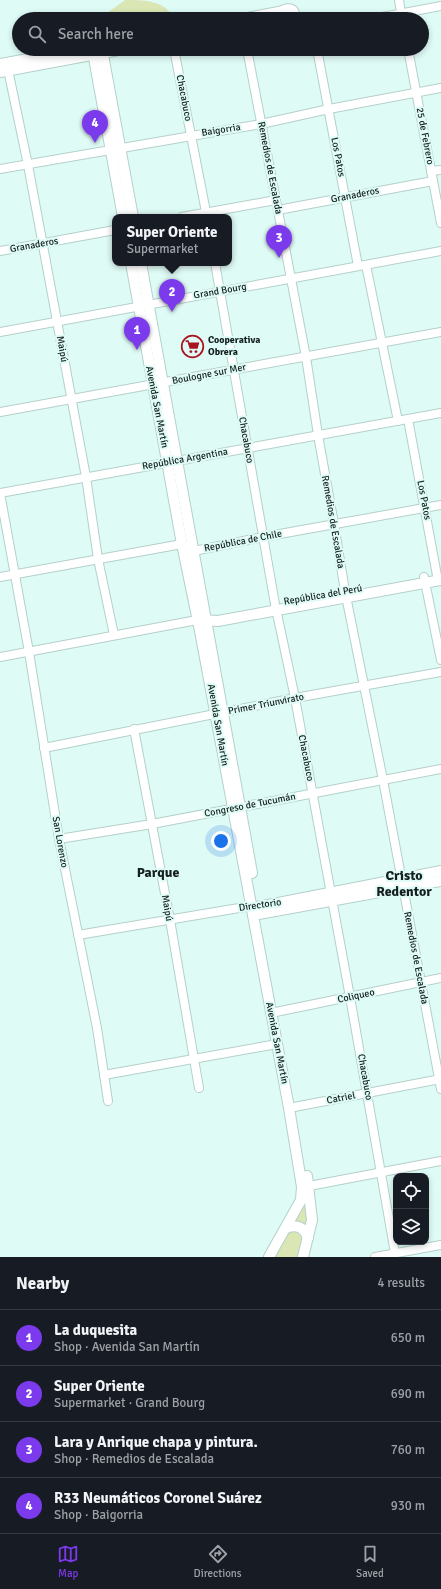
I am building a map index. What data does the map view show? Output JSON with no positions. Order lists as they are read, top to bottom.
{
  "streets": {
    "main road": ["Avenida San Martín", "República del Perú", "Directorio"],
    "street": [
      "Chacabuco",
      "Baigorria",
      "25 de Febrero",
      "Los Patos",
      "Remedios de Escalada",
      "Granaderos",
      "Grand Bourg",
      "Maipú",
      "Boulogne sur Mer",
      "República Argentina",
      "República de Chile",
      "Primer Triunvirato",
      "Congreso de Tucumán",
      "San Lorenzo",
      "Coliqueo",
      "Catriel"
    ]
  },
  "crossings": [
    ["Chacabuco", "Baigorria"],
    ["Chacabuco", "Grand Bourg"],
    ["Chacabuco", "Boulogne sur Mer"],
    ["Chacabuco", "República Argentina"],
    ["Chacabuco", "República de Chile"],
    ["Chacabuco", "República del Perú"],
    ["Chacabuco", "Primer Triunvirato"],
    ["Chacabuco", "Congreso de Tucumán"],
    ["Chacabuco", "Directorio"],
    ["Chacabuco", "Coliqueo"],
    ["Chacabuco", "Catriel"],
    ["Baigorria", "25 de Febrero"],
    ["Baigorria", "Los Patos"],
    ["Baigorria", "Remedios de Escalada"],
    ["Baigorria", "Maipú"],
    ["25 de Febrero", "Granaderos"],
    ["Los Patos", "Granaderos"],
    ["Los Patos", "Grand Bourg"],
    ["Los Patos", "Boulogne sur Mer"],
    ["Los Patos", "República Argentina"],
    ["Los Patos", "República de Chile"],
    ["Los Patos", "República del Perú"],
    ["Remedios de Escalada", "Granaderos"],
    ["Remedios de Escalada", "Grand Bourg"],
    ["Remedios de Escalada", "Boulogne sur Mer"],
    ["Remedios de Escalada", "República Argentina"],
    ["Remedios de Escalada", "República de Chile"],
    ["Remedios de Escalada", "República del Perú"],
    ["Remedios de Escalada", "Primer Triunvirato"],
    ["Remedios de Escalada", "Congreso de Tucumán"],
    ["Remedios de Escalada", "Directorio"],
    ["Remedios de Escalada", "Coliqueo"],
    ["Remedios de Escalada", "Catriel"],
    ["Granaderos", "Maipú"],
    ["Grand Bourg", "Maipú"],
    ["Grand Bourg", "Avenida San Martín"],
    ["Maipú", "Boulogne sur Mer"],
    ["Maipú", "República Argentina"],
    ["Maipú", "República del Perú"],
    ["Maipú", "Primer Triunvirato"],
    ["Maipú", "Congreso de Tucumán"],
    ["Maipú", "Directorio"],
    ["Boulogne sur Mer", "Avenida San Martín"],
    ["Avenida San Martín", "República Argentina"],
    ["Avenida San Martín", "República de Chile"],
    ["Avenida San Martín", "República del Perú"],
    ["Avenida San Martín", "Primer Triunvirato"],
    ["Avenida San Martín", "Congreso de Tucumán"],
    ["Avenida San Martín", "Directorio"],
    ["Avenida San Martín", "Coliqueo"],
    ["Avenida San Martín", "Catriel"],
    ["República del Perú", "San Lorenzo"],
    ["Primer Triunvirato", "San Lorenzo"],
    ["Congreso de Tucumán", "San Lorenzo"],
    ["San Lorenzo", "Directorio"]
  ],
  "districts": ["Parque", "Cristo Redentor"],
  "places": {
    "supermarket": ["Cooperativa Obrera"]
  },
  "page": {
    "search": "Search here",
    "pins": [
      "4",
      "3",
      "2",
      "1"
    ],
    "popup": ["Super Oriente", "Supermarket"],
    "heading": ["Nearby", "4 results"],
    "list": [
      {
        "mark": "1",
        "name": "La duquesita",
        "note": "Shop · Avenida San Martín",
        "value": "650 m"
      },
      {
        "mark": "2",
        "name": "Super Oriente",
        "note": "Supermarket · Grand Bourg",
        "value": "690 m"
      },
      {
        "mark": "3",
        "name": "Lara y Anrique chapa y pintura.",
        "note": "Shop · Remedios de Escalada",
        "value": "760 m"
      },
      {
        "mark": "4",
        "name": "R33 Neumáticos Coronel Suárez",
        "note": "Shop · Baigorria",
        "value": "930 m"
      }
    ],
    "nav": ["Map", "Directions", "Saved"]
  }
}
